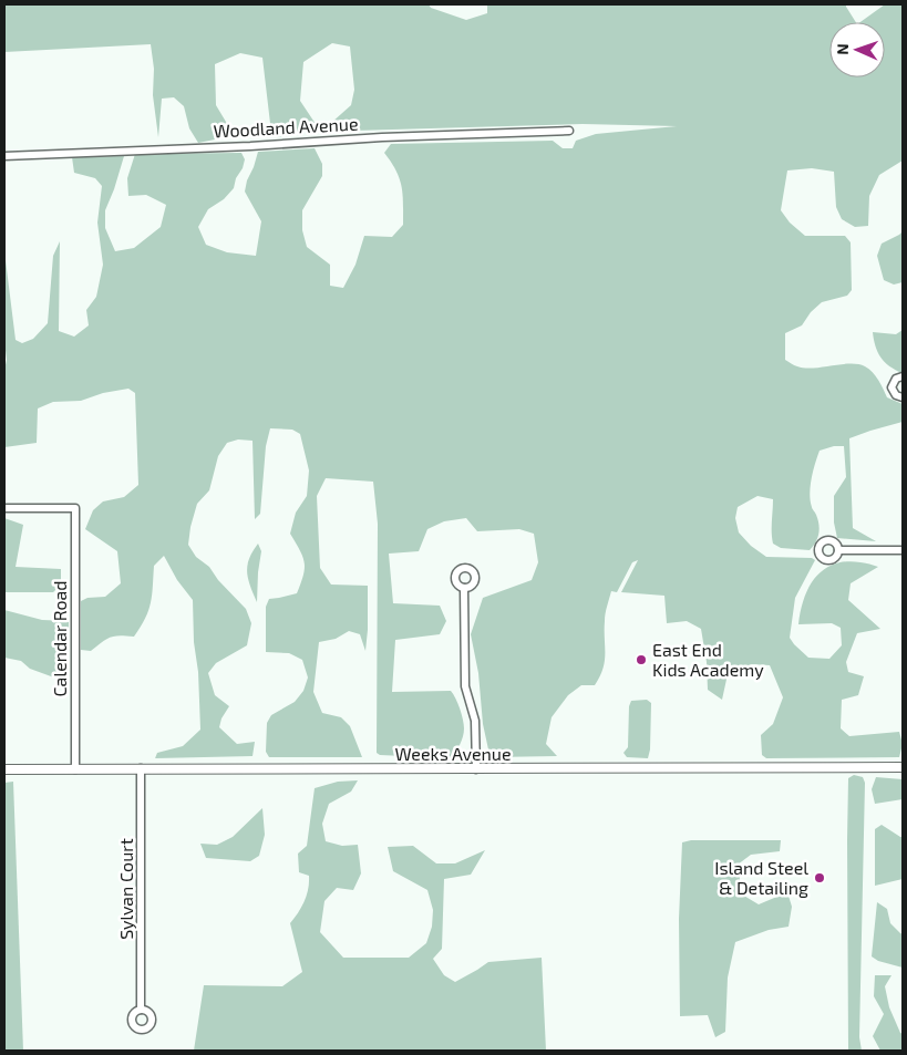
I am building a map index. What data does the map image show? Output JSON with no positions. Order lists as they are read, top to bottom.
{
  "streets": {
    "street": [
      "Woodland Avenue",
      "Calendar Road",
      "Weeks Avenue",
      "Sylvan Court"
    ]
  },
  "crossings": [
    ["Calendar Road", "Weeks Avenue"],
    ["Weeks Avenue", "Sylvan Court"]
  ],
  "places": ["East End Kids Academy", "Island Steel & Detailing"],
  "north": "left"
}
